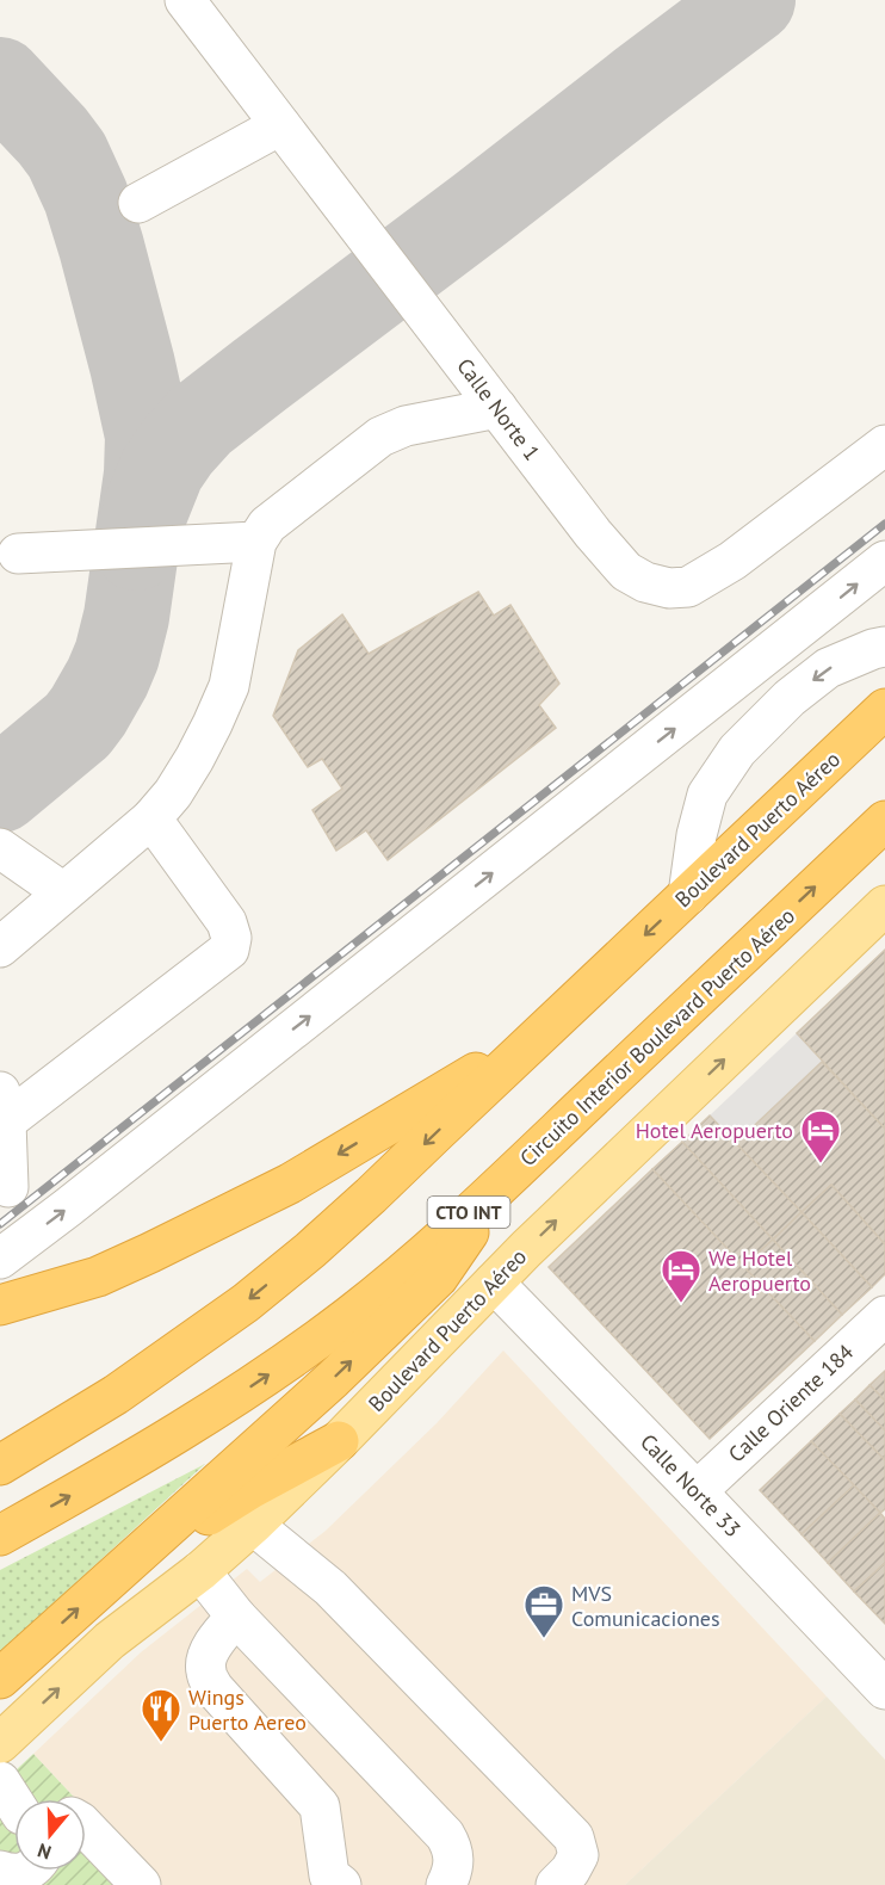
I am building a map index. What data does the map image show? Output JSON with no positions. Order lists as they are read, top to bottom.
{
  "streets": {
    "highway": ["Boulevard Puerto Aéreo", "Circuito Interior Boulevard Puerto Aéreo", "CTO INT"],
    "street": ["Calle Norte 1", "Calle Oriente 184", "Calle Norte 33"]
  },
  "crossings": [
    ["Boulevard Puerto Aéreo", "Calle Norte 33"],
    ["Calle Oriente 184", "Calle Norte 33"]
  ],
  "places": {
    "hotel": ["Hotel Aeropuerto", "We Hotel Aeropuerto"],
    "office": ["MVS Comunicaciones"],
    "restaurant": ["Wings Puerto Aereo"]
  },
  "north": "bottom"
}
